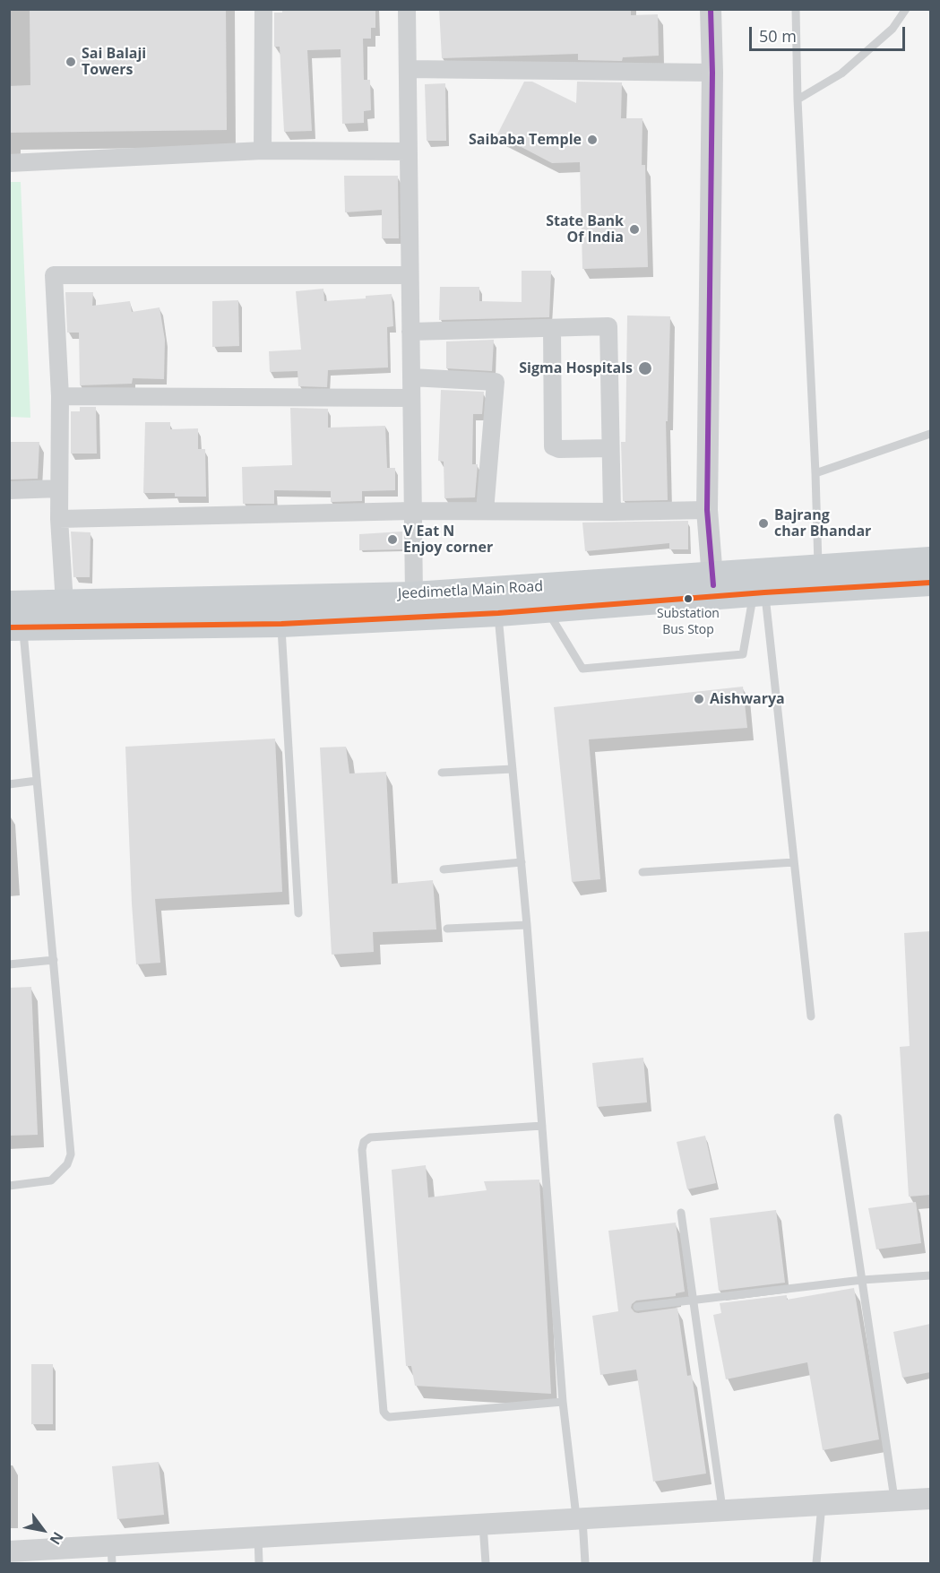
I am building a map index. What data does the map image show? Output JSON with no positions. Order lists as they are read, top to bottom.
{
  "streets": {
    "main road": ["Jeedimetla Main Road"]
  },
  "places": [
    "Sai Balaji Towers",
    "Saibaba Temple",
    "State Bank Of India",
    "Sigma Hospitals",
    "Bajrang char Bhandar",
    "V Eat N Enjoy corner",
    "Substation Bus Stop",
    "Aishwarya"
  ],
  "scale_bar": "50 m",
  "north": "bottom right"
}
